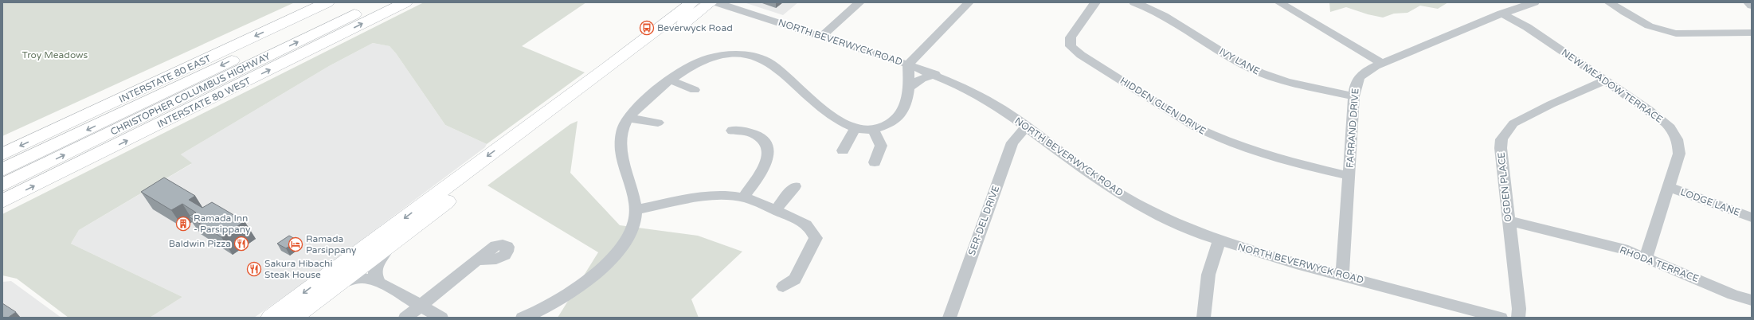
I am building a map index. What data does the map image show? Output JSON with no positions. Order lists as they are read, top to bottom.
{
  "streets": {
    "highway": ["INTERSTATE 80 EAST", "CHRISTOPHER COLUMBUS HIGHWAY", "INTERSTATE 80 WEST"],
    "street": [
      "NORTH BEVERWYCK ROAD",
      "IVY LANE",
      "NEW MEADOW TERRACE",
      "HIDDEN GLEN DRIVE",
      "FARRAND DRIVE",
      "OGDEN PLACE",
      "LODGE LANE",
      "SER-DEL DRIVE",
      "RHODA TERRACE"
    ]
  },
  "crossings": [
    ["NORTH BEVERWYCK ROAD", "FARRAND DRIVE"],
    ["NORTH BEVERWYCK ROAD", "SER-DEL DRIVE"],
    ["IVY LANE", "FARRAND DRIVE"],
    ["NEW MEADOW TERRACE", "FARRAND DRIVE"],
    ["NEW MEADOW TERRACE", "OGDEN PLACE"],
    ["NEW MEADOW TERRACE", "LODGE LANE"],
    ["NEW MEADOW TERRACE", "RHODA TERRACE"],
    ["HIDDEN GLEN DRIVE", "FARRAND DRIVE"],
    ["OGDEN PLACE", "RHODA TERRACE"]
  ],
  "one_way": ["INTERSTATE 80 EAST", "INTERSTATE 80 WEST"],
  "parks": ["Troy Meadows"],
  "places": {
    "bus stop": ["Beverwyck Road"],
    "building": ["Ramada Inn - Parsippany"],
    "restaurant": ["Baldwin Pizza", "Sakura Hibachi Steak House"],
    "hotel": ["Ramada Parsippany"]
  }
}
